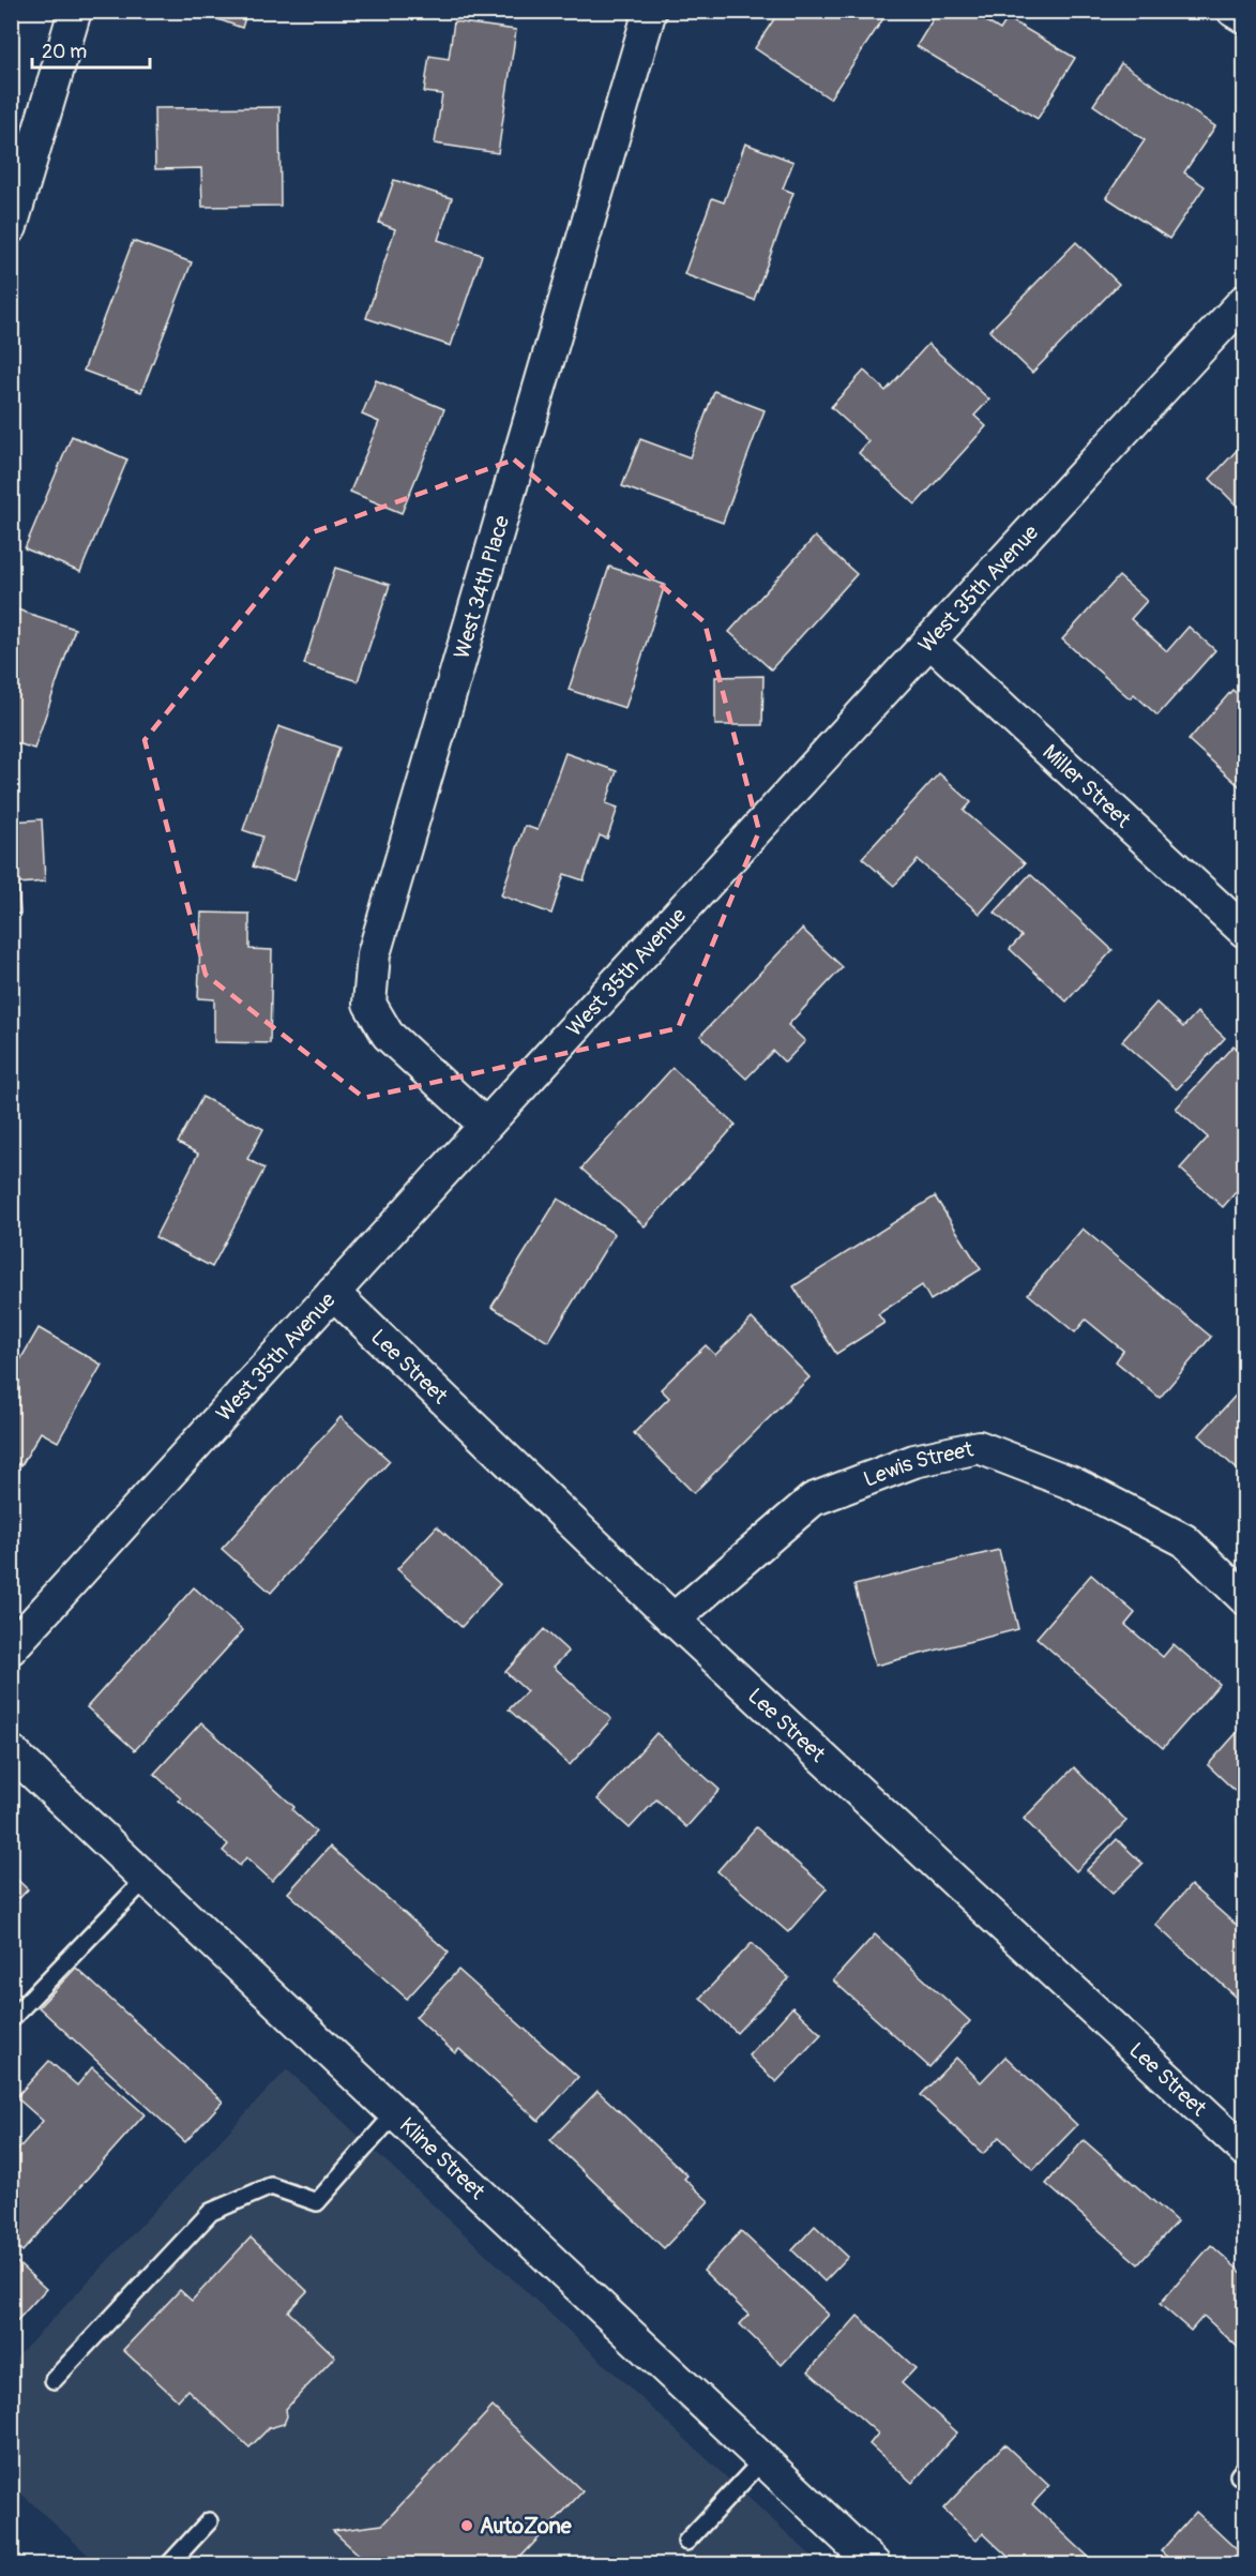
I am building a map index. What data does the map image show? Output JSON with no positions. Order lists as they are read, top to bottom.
{
  "streets": {
    "street": [
      "West 34th Place",
      "West 35th Avenue",
      "Miller Street",
      "Lee Street",
      "Lewis Street",
      "Kline Street"
    ]
  },
  "crossings": [
    ["West 34th Place", "West 35th Avenue"],
    ["West 35th Avenue", "Miller Street"],
    ["West 35th Avenue", "Lee Street"],
    ["Lee Street", "Lewis Street"]
  ],
  "places": ["AutoZone"],
  "scale_bar": "20 m"
}
